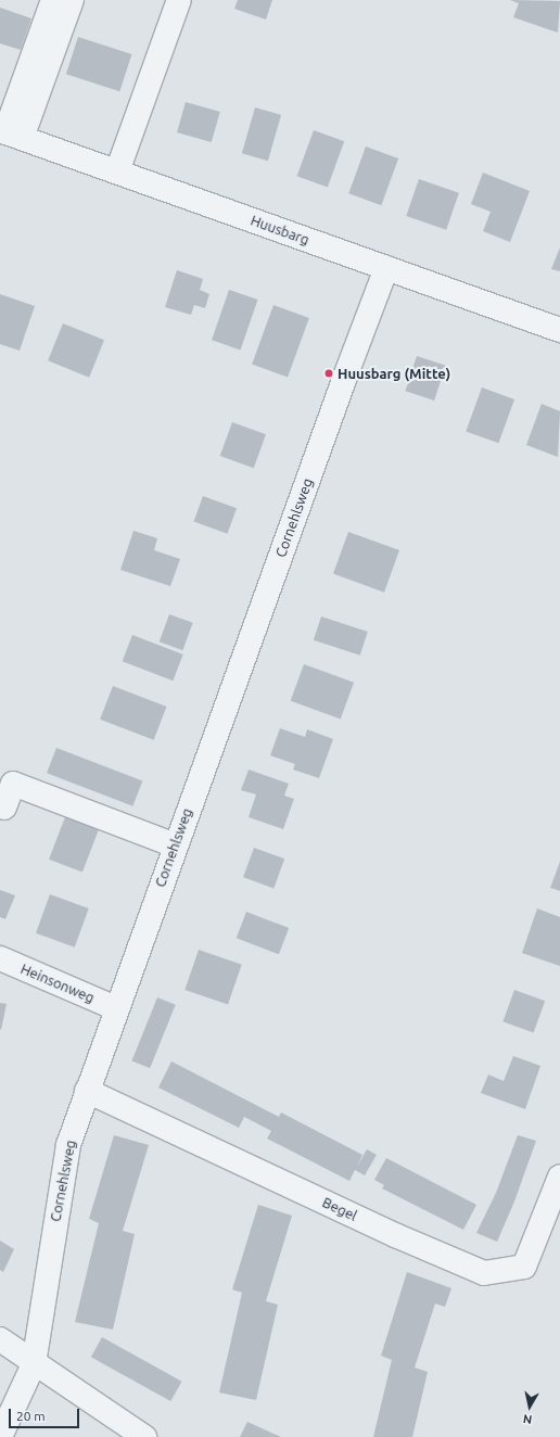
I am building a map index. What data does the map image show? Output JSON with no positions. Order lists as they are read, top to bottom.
{
  "streets": {
    "street": [
      "Huusbarg",
      "Cornehlsweg",
      "Heinsonweg",
      "Begel"
    ]
  },
  "crossings": [
    ["Huusbarg", "Cornehlsweg"],
    ["Cornehlsweg", "Heinsonweg"],
    ["Cornehlsweg", "Begel"]
  ],
  "places": ["Huusbarg (Mitte)"],
  "scale_bar": "20 m",
  "north": "bottom"
}
